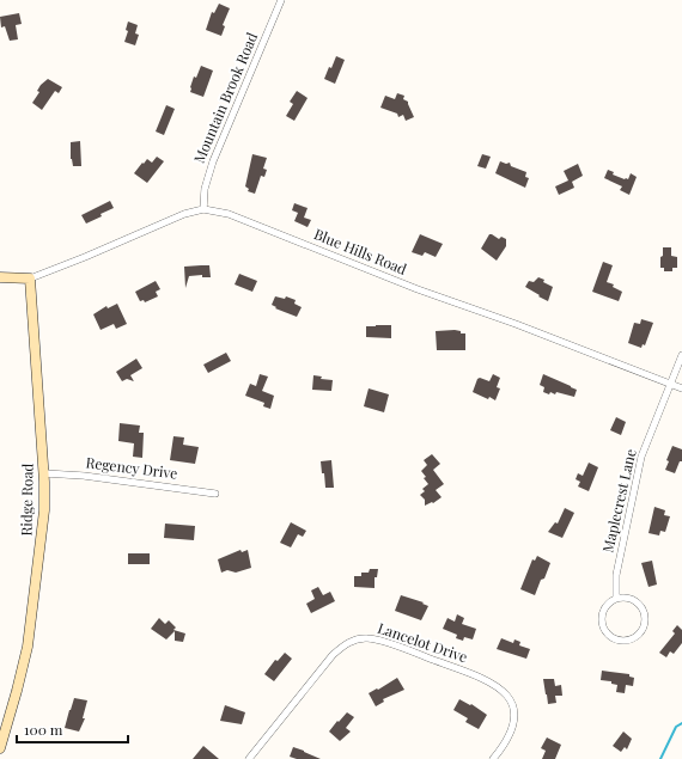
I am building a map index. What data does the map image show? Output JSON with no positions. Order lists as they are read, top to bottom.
{
  "streets": {
    "street": [
      "Mountain Brook Road",
      "Blue Hills Road",
      "Regency Drive",
      "Ridge Road",
      "Maplecrest Lane",
      "Lancelot Drive"
    ]
  },
  "crossings": [
    ["Mountain Brook Road", "Blue Hills Road"],
    ["Blue Hills Road", "Ridge Road"],
    ["Blue Hills Road", "Maplecrest Lane"],
    ["Regency Drive", "Ridge Road"]
  ],
  "scale_bar": "100 m"
}
